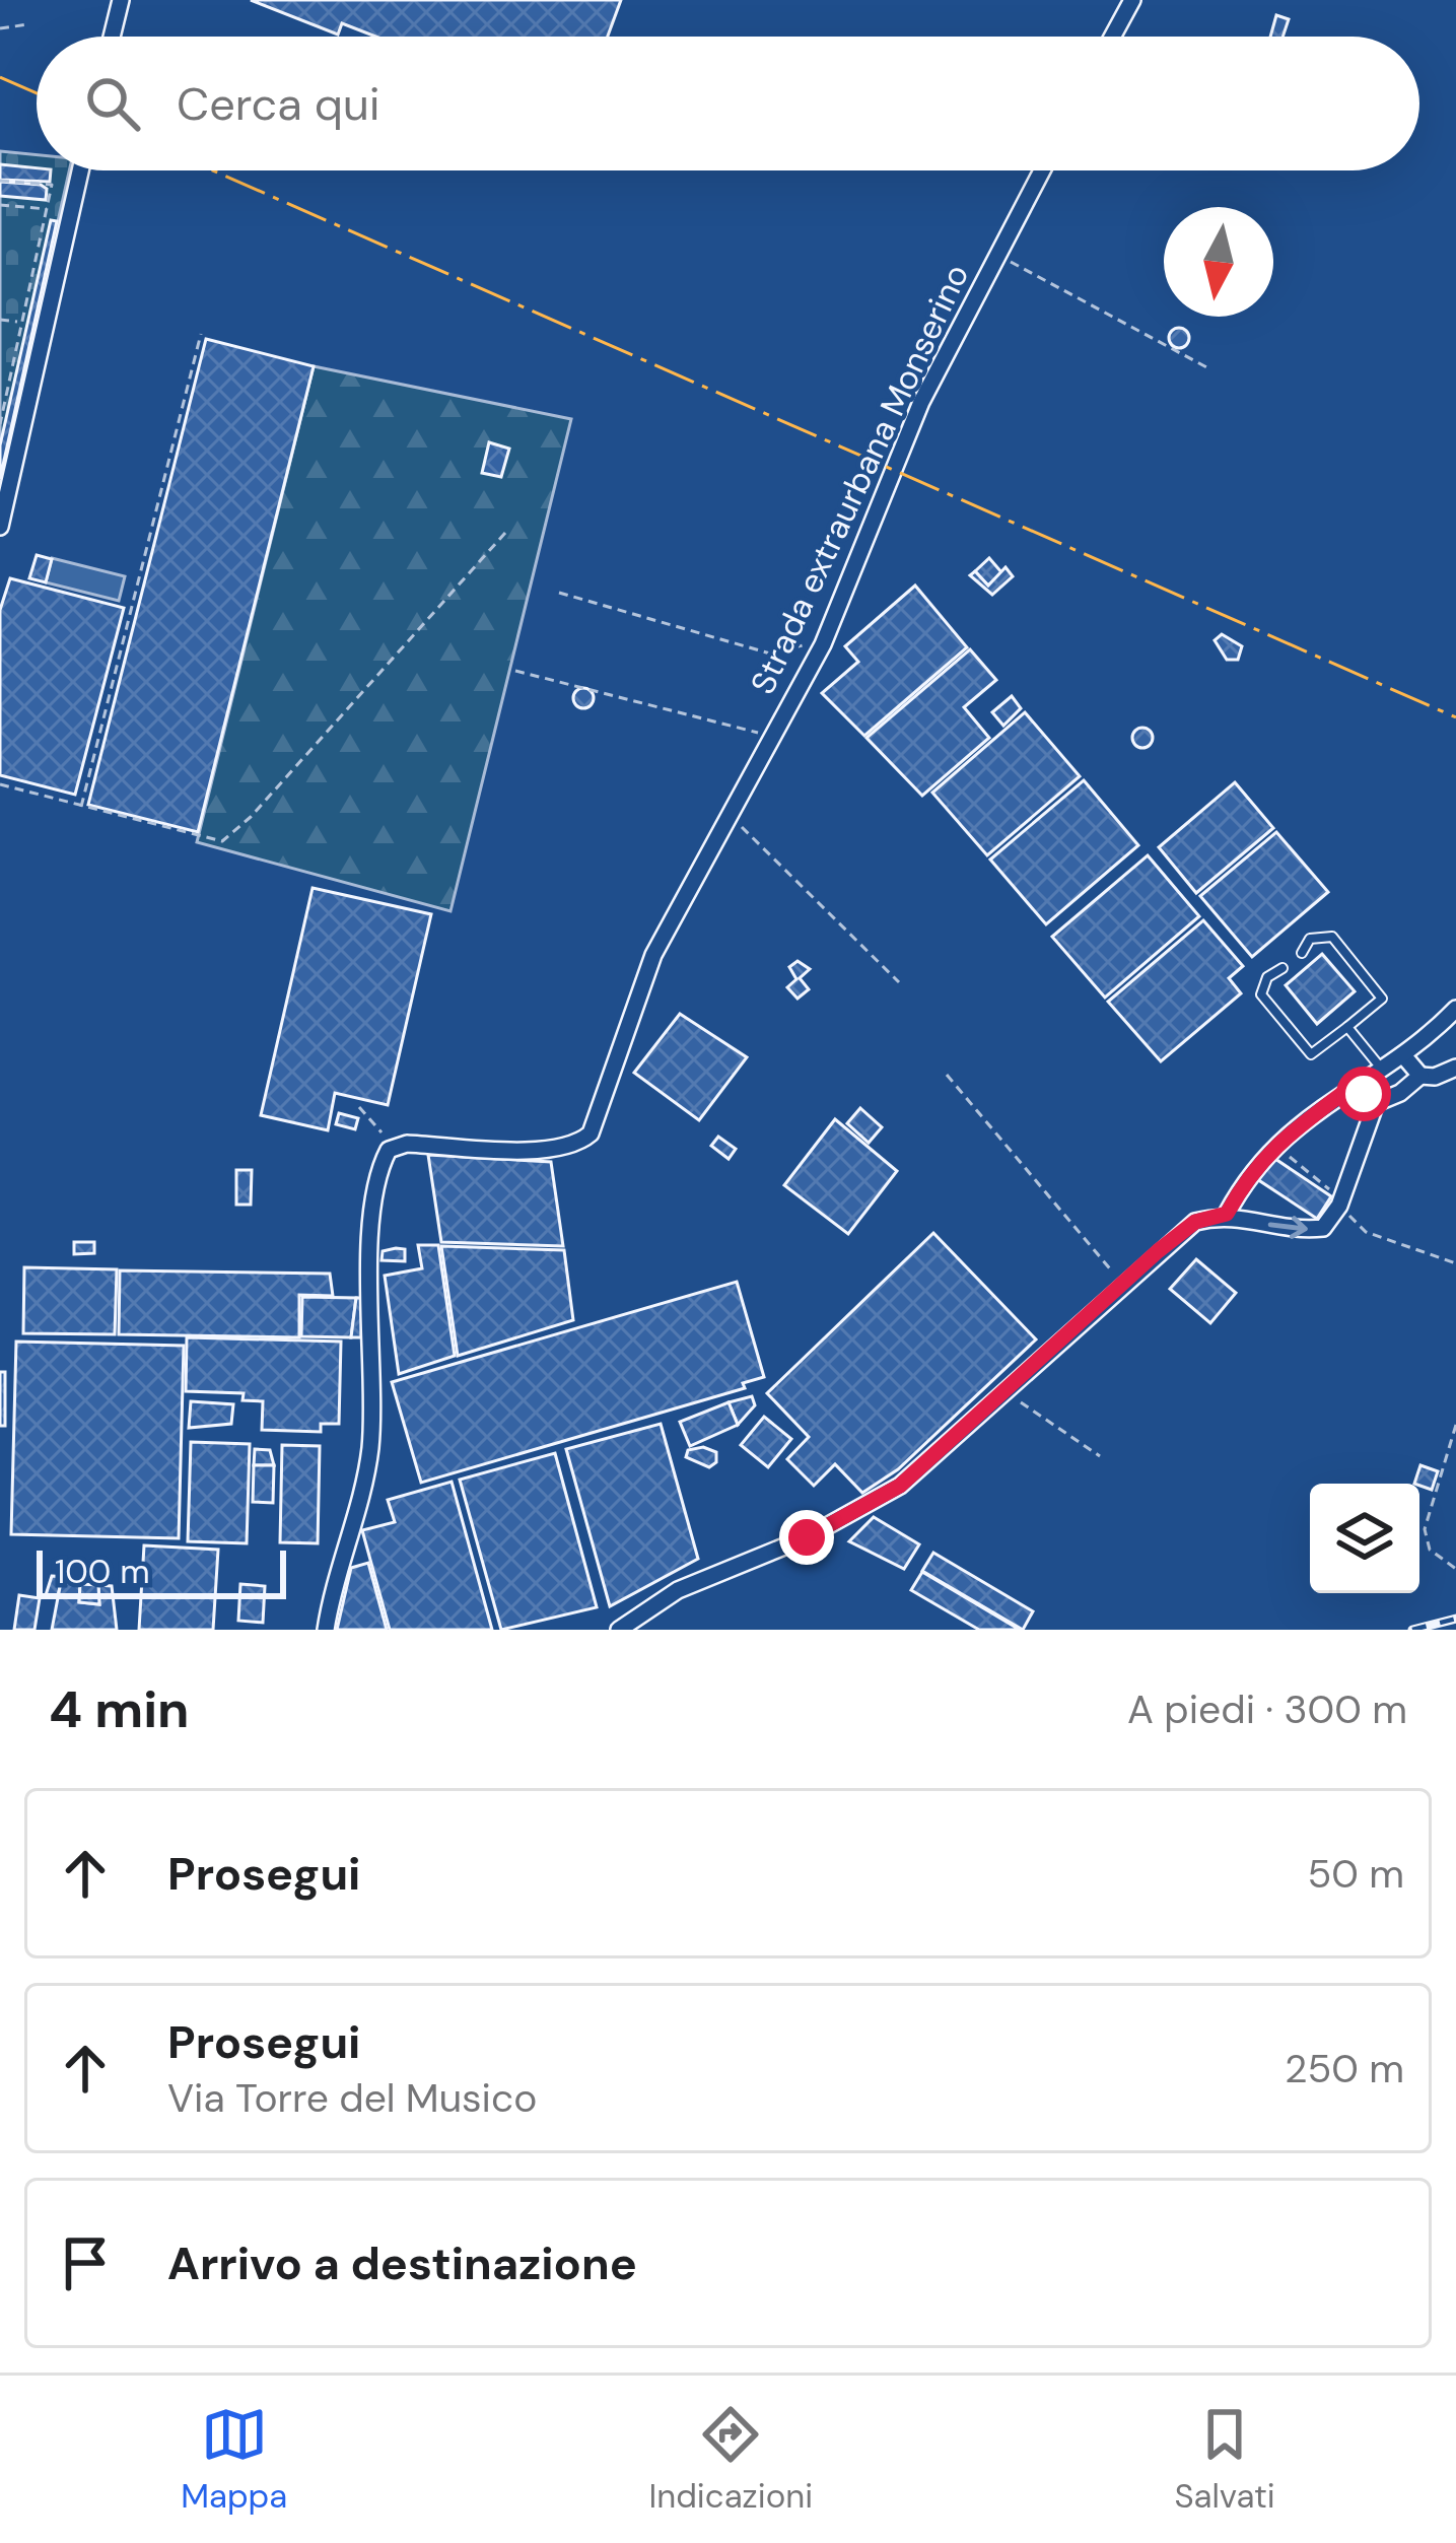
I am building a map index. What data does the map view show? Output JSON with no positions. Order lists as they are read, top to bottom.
{
  "streets": {
    "street": ["Strada extraurbana Monserino"]
  },
  "scale_bar": "100 m",
  "north": "bottom",
  "page": {
    "search": "Cerca qui",
    "scale": "100 m",
    "heading": ["4 min", "A piedi · 300 m"],
    "list": [
      ["Prosegui", "50 m"],
      ["Prosegui", "Via Torre del Musico", "250 m"],
      "Arrivo a destinazione"
    ],
    "nav": ["Mappa", "Indicazioni", "Salvati"]
  }
}
